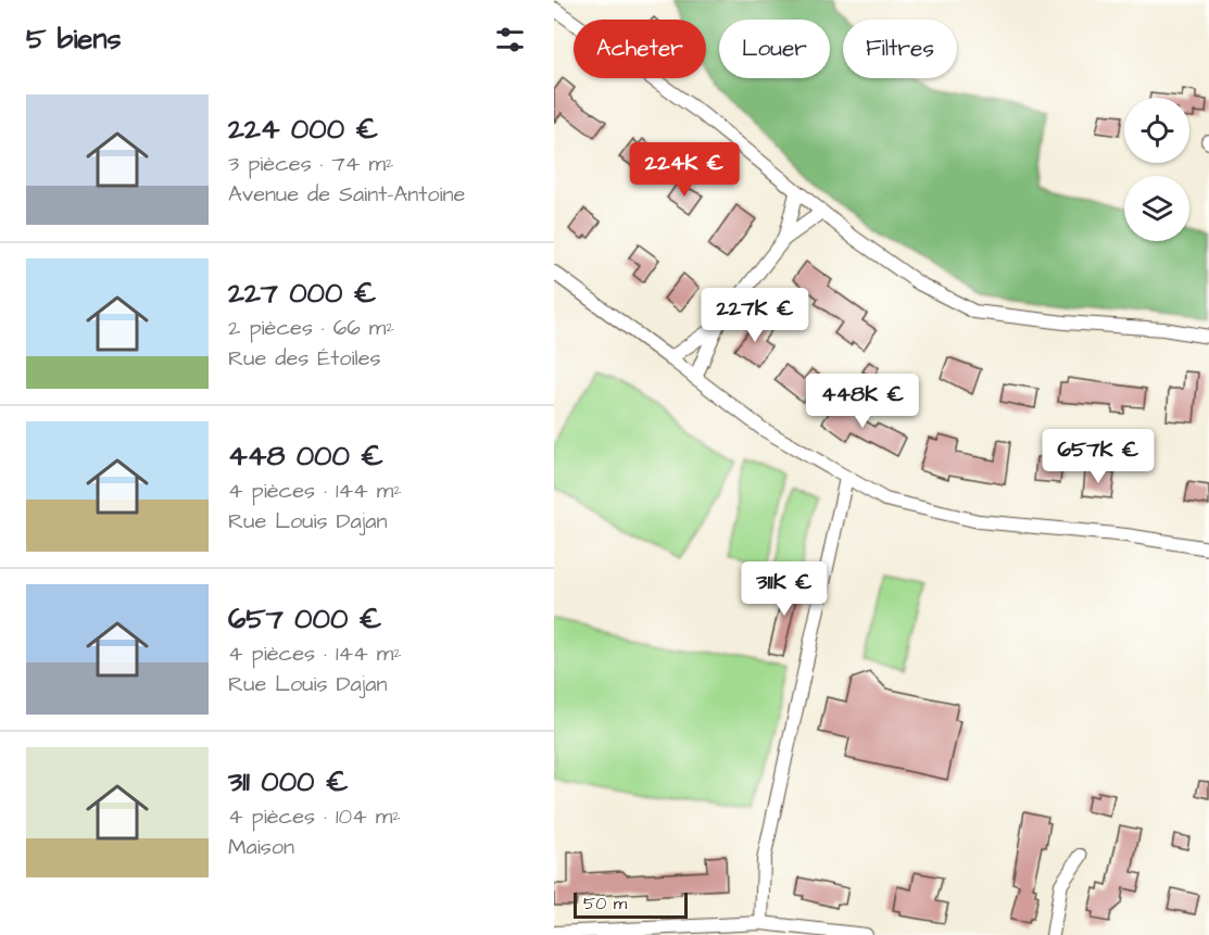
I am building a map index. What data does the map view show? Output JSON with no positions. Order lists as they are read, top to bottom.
{
  "scale_bar": "50 m",
  "page": {
    "heading": "5 biens",
    "chip": ["Acheter", "Louer", "Filtres"],
    "list": [
      {
        "name": "224 000 €",
        "note": "3 pièces · 74 m² · Avenue de Saint-Antoine"
      },
      {
        "name": "227 000 €",
        "note": "2 pièces · 66 m² · Rue des Étoiles"
      },
      {
        "name": "448 000 €",
        "note": "4 pièces · 144 m² · Rue Louis Dajan"
      },
      {
        "name": "657 000 €",
        "note": "4 pièces · 144 m² · Rue Louis Dajan"
      },
      {
        "name": "311 000 €",
        "note": "4 pièces · 104 m² · Maison"
      }
    ],
    "price": [
      "224K €",
      "227K €",
      "448K €",
      "657K €",
      "311K €"
    ],
    "scale": "50 m"
  }
}
